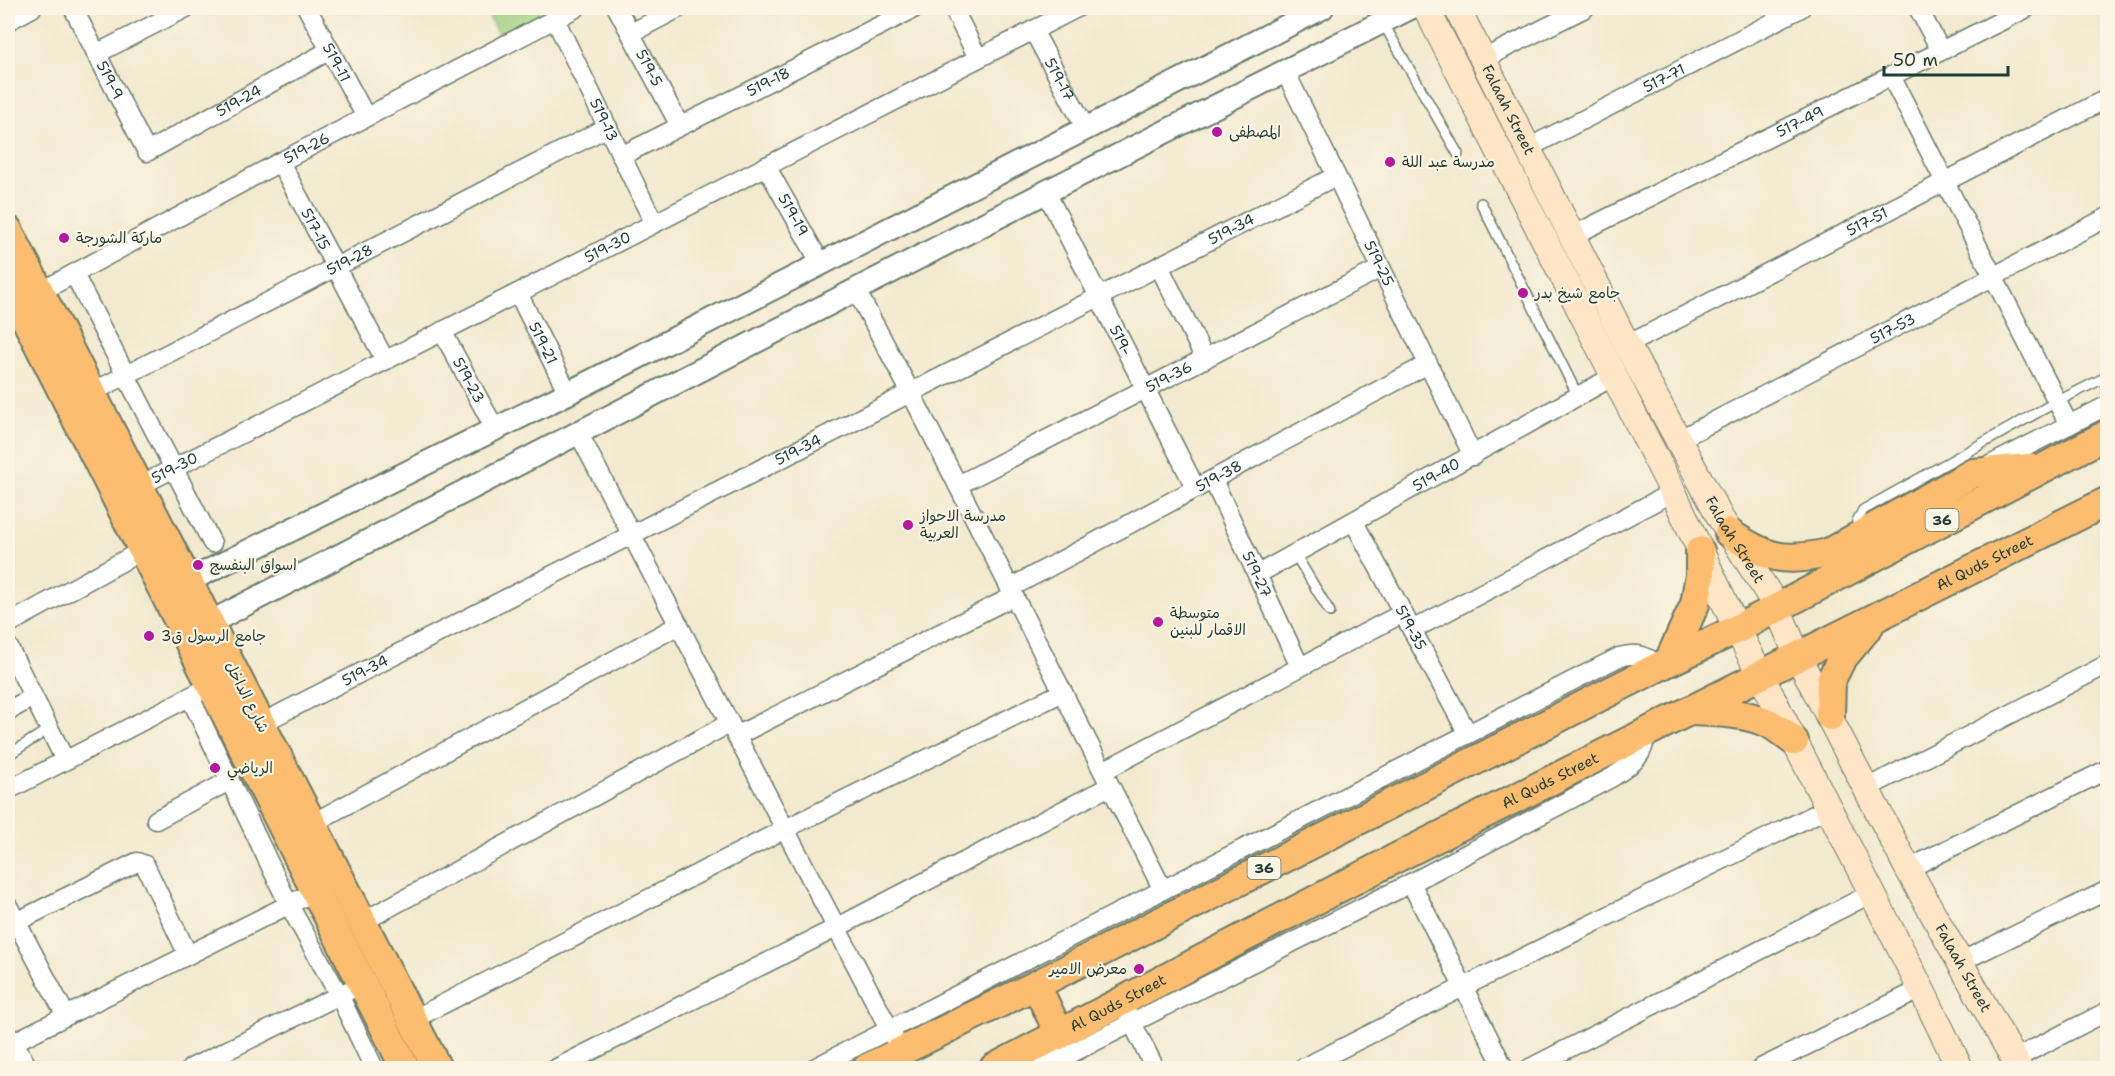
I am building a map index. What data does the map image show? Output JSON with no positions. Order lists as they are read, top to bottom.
{
  "streets": {
    "main road": [
      "Falaah Street",
      "36",
      "Al Quds Street",
      "شارع الداخل"
    ],
    "street": [
      "519-11",
      "519-5",
      "517-71",
      "519-17",
      "519-9",
      "519-18",
      "519-24",
      "519-13",
      "517-49",
      "519-26",
      "519-19",
      "517-51",
      "517-15",
      "519-34",
      "519-30",
      "519-28",
      "519-25",
      "517-53",
      "519-",
      "519-21",
      "519-36",
      "519-23",
      "519-38",
      "519-40",
      "519-27",
      "519-35"
    ]
  },
  "crossings": [
    ["519-11", "519-24"],
    ["519-11", "519-26"],
    ["519-5", "519-18"],
    ["517-71", "Falaah Street"],
    ["519-17", "519-30"],
    ["519-9", "519-24"],
    ["519-18", "519-13"],
    ["Falaah Street", "517-49"],
    ["Falaah Street", "517-51"],
    ["Falaah Street", "517-53"],
    ["Falaah Street", "519-40"],
    ["Falaah Street", "36"],
    ["Falaah Street", "Al Quds Street"],
    ["519-13", "519-26"],
    ["519-13", "519-30"],
    ["519-13", "519-28"],
    ["519-26", "517-15"],
    ["519-26", "شارع الداخل"],
    ["519-19", "519-30"],
    ["517-15", "519-30"],
    ["517-15", "519-28"],
    ["519-34", "519-25"],
    ["519-34", "519-"],
    ["519-34", "شارع الداخل"],
    ["519-30", "519-21"],
    ["519-30", "519-23"],
    ["519-30", "شارع الداخل"],
    ["519-28", "شارع الداخل"],
    ["519-25", "519-36"],
    ["519-25", "519-38"],
    ["519-25", "519-40"],
    ["519-", "519-36"],
    ["519-", "519-38"],
    ["519-38", "519-27"],
    ["519-38", "شارع الداخل"],
    ["519-40", "519-27"],
    ["519-40", "519-35"]
  ],
  "places": [
    "المصطفى",
    "مدرسة عبد اللة",
    "ماركة الشورجة",
    "جامع شيخ بدر",
    "مدرسة الاحواز العربية",
    "اسواق البنفسج",
    "متوسطة الاقمار للبنين",
    "جامع الرسول ق3",
    "الرياضي",
    "معرض الامير"
  ],
  "scale_bar": "50 m"
}
